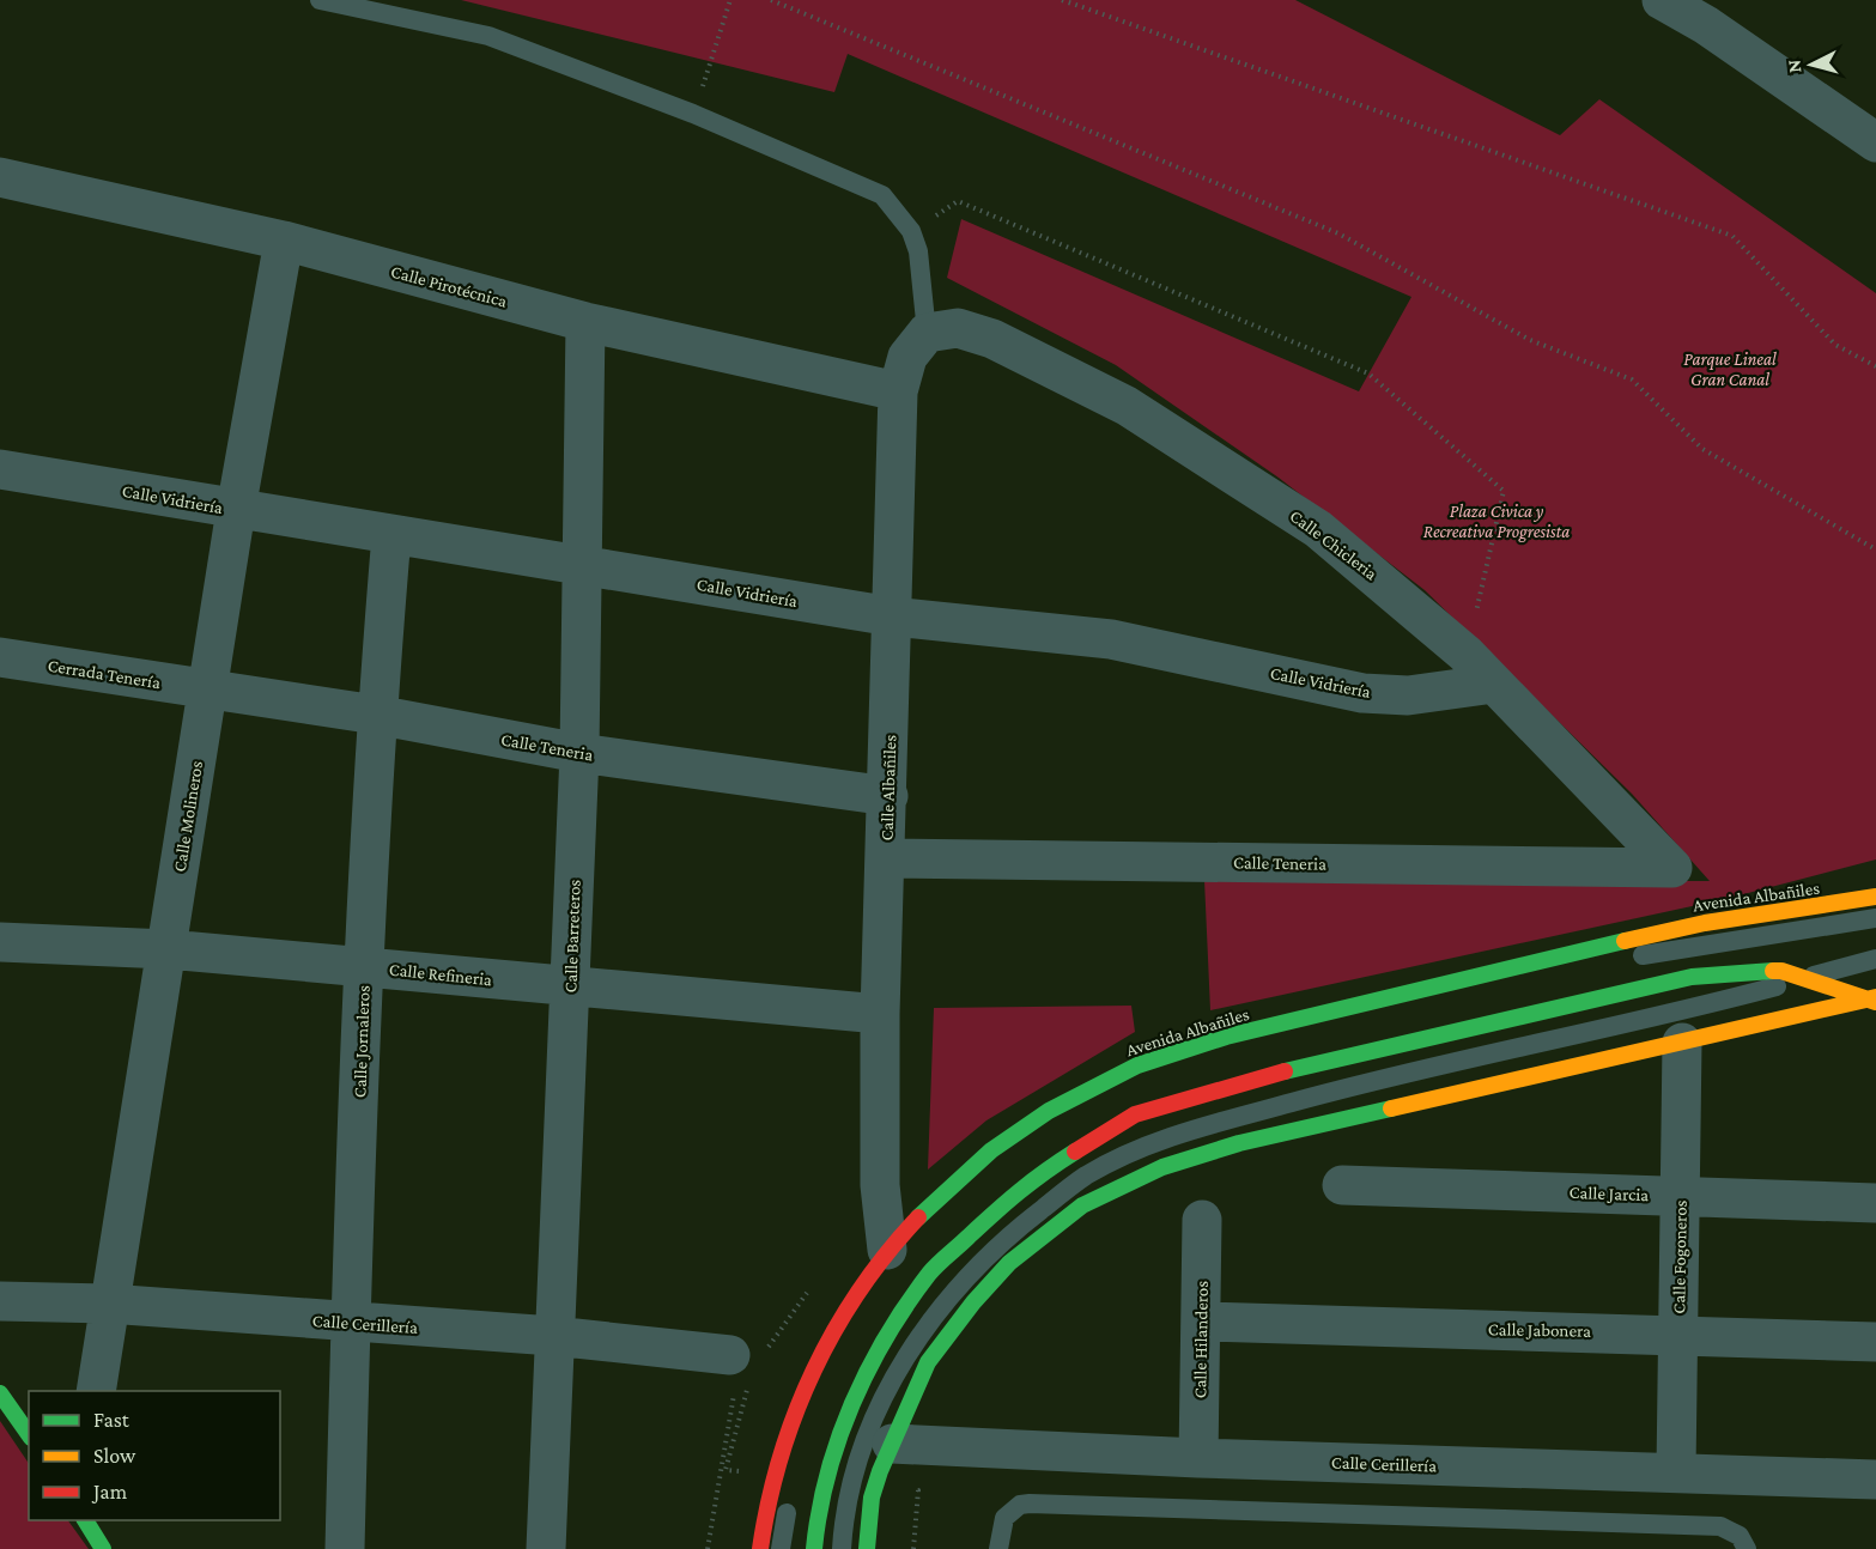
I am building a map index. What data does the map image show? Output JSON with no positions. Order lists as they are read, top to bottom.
{
  "streets": {
    "main road": ["Avenida Albañiles"],
    "street": [
      "Calle Pirotécnica",
      "Calle Vidriería",
      "Calle Chicleria",
      "Cerrada Tenería",
      "Calle Teneria",
      "Calle Albañiles",
      "Calle Molineros",
      "Calle Barreteros",
      "Calle Refineria",
      "Calle Jornaleros",
      "Calle Jarcia",
      "Calle Fogoneros",
      "Calle Cerillería",
      "Calle Jabonera",
      "Calle Hilanderos"
    ]
  },
  "crossings": [
    ["Calle Pirotécnica", "Calle Albañiles"],
    ["Calle Pirotécnica", "Calle Molineros"],
    ["Calle Pirotécnica", "Calle Barreteros"],
    ["Calle Vidriería", "Calle Chicleria"],
    ["Calle Vidriería", "Calle Albañiles"],
    ["Calle Vidriería", "Calle Molineros"],
    ["Calle Vidriería", "Calle Barreteros"],
    ["Calle Vidriería", "Calle Jornaleros"],
    ["Calle Chicleria", "Calle Teneria"],
    ["Calle Chicleria", "Calle Albañiles"],
    ["Cerrada Tenería", "Calle Teneria"],
    ["Cerrada Tenería", "Calle Molineros"],
    ["Calle Teneria", "Calle Albañiles"],
    ["Calle Teneria", "Calle Molineros"],
    ["Calle Teneria", "Calle Barreteros"],
    ["Calle Teneria", "Calle Jornaleros"],
    ["Calle Albañiles", "Avenida Albañiles"],
    ["Calle Albañiles", "Calle Refineria"],
    ["Calle Molineros", "Calle Refineria"],
    ["Calle Molineros", "Calle Cerillería"],
    ["Calle Barreteros", "Calle Refineria"],
    ["Calle Barreteros", "Calle Cerillería"],
    ["Calle Refineria", "Calle Jornaleros"],
    ["Calle Jornaleros", "Calle Cerillería"],
    ["Calle Jarcia", "Calle Fogoneros"],
    ["Calle Fogoneros", "Calle Cerillería"],
    ["Calle Fogoneros", "Calle Jabonera"],
    ["Calle Cerillería", "Calle Hilanderos"],
    ["Calle Jabonera", "Calle Hilanderos"]
  ],
  "parks": ["Parque Lineal Gran Canal", "Plaza Civica y Recreativa Progresista"],
  "legend": ["Fast", "Slow", "Jam"],
  "north": "left"
}
